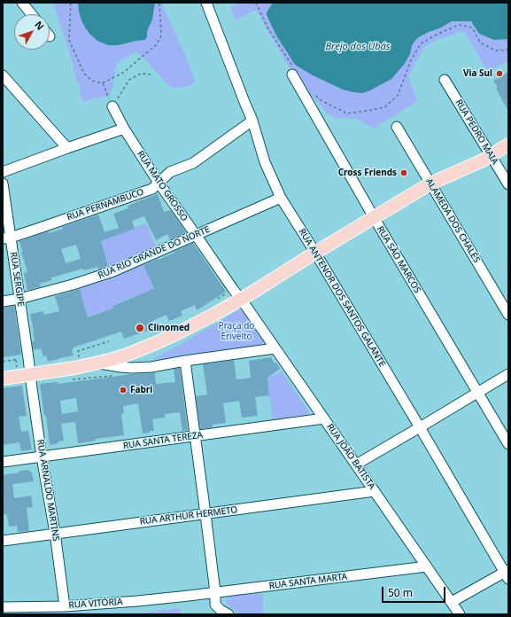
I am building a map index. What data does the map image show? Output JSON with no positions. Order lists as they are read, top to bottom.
{
  "streets": {
    "street": [
      "RUA PEDRO MAIA",
      "RUA MATO GROSSO",
      "RUA PERNAMBUCO",
      "ALAMEDA DOS CHALÉS",
      "RUA RIO GRANDE DO NORTE",
      "RUA SÃO MARCOS",
      "RUA SERGIPE",
      "RUA ANTENOR DOS SANTOS GALANTE",
      "RUA SANTA TEREZA",
      "RUA JOÃO BATISTA",
      "RUA ARNALDO MARTINS",
      "RUA ARTHUR HERMETO",
      "RUA SANTA MARTA",
      "RUA VITÓRIA"
    ]
  },
  "crossings": [
    ["RUA MATO GROSSO", "RUA PERNAMBUCO"],
    ["RUA MATO GROSSO", "RUA RIO GRANDE DO NORTE"],
    ["RUA MATO GROSSO", "RUA JOÃO BATISTA"],
    ["RUA PERNAMBUCO", "RUA SERGIPE"],
    ["RUA PERNAMBUCO", "RUA ANTENOR DOS SANTOS GALANTE"],
    ["RUA RIO GRANDE DO NORTE", "RUA SERGIPE"],
    ["RUA RIO GRANDE DO NORTE", "RUA ANTENOR DOS SANTOS GALANTE"],
    ["RUA SERGIPE", "RUA ARNALDO MARTINS"],
    ["RUA SANTA TEREZA", "RUA JOÃO BATISTA"],
    ["RUA SANTA TEREZA", "RUA ARNALDO MARTINS"],
    ["RUA JOÃO BATISTA", "RUA ARTHUR HERMETO"],
    ["RUA JOÃO BATISTA", "RUA SANTA MARTA"],
    ["RUA ARNALDO MARTINS", "RUA ARTHUR HERMETO"],
    ["RUA ARNALDO MARTINS", "RUA VITÓRIA"],
    ["RUA SANTA MARTA", "RUA VITÓRIA"]
  ],
  "water": ["Brejo dos Ubás"],
  "parks": ["Praça do Erivelto"],
  "places": [
    "Via Sul",
    "Cross Friends",
    "Clinomed",
    "Fabri"
  ],
  "scale_bar": "50 m",
  "north": "top right"
}
